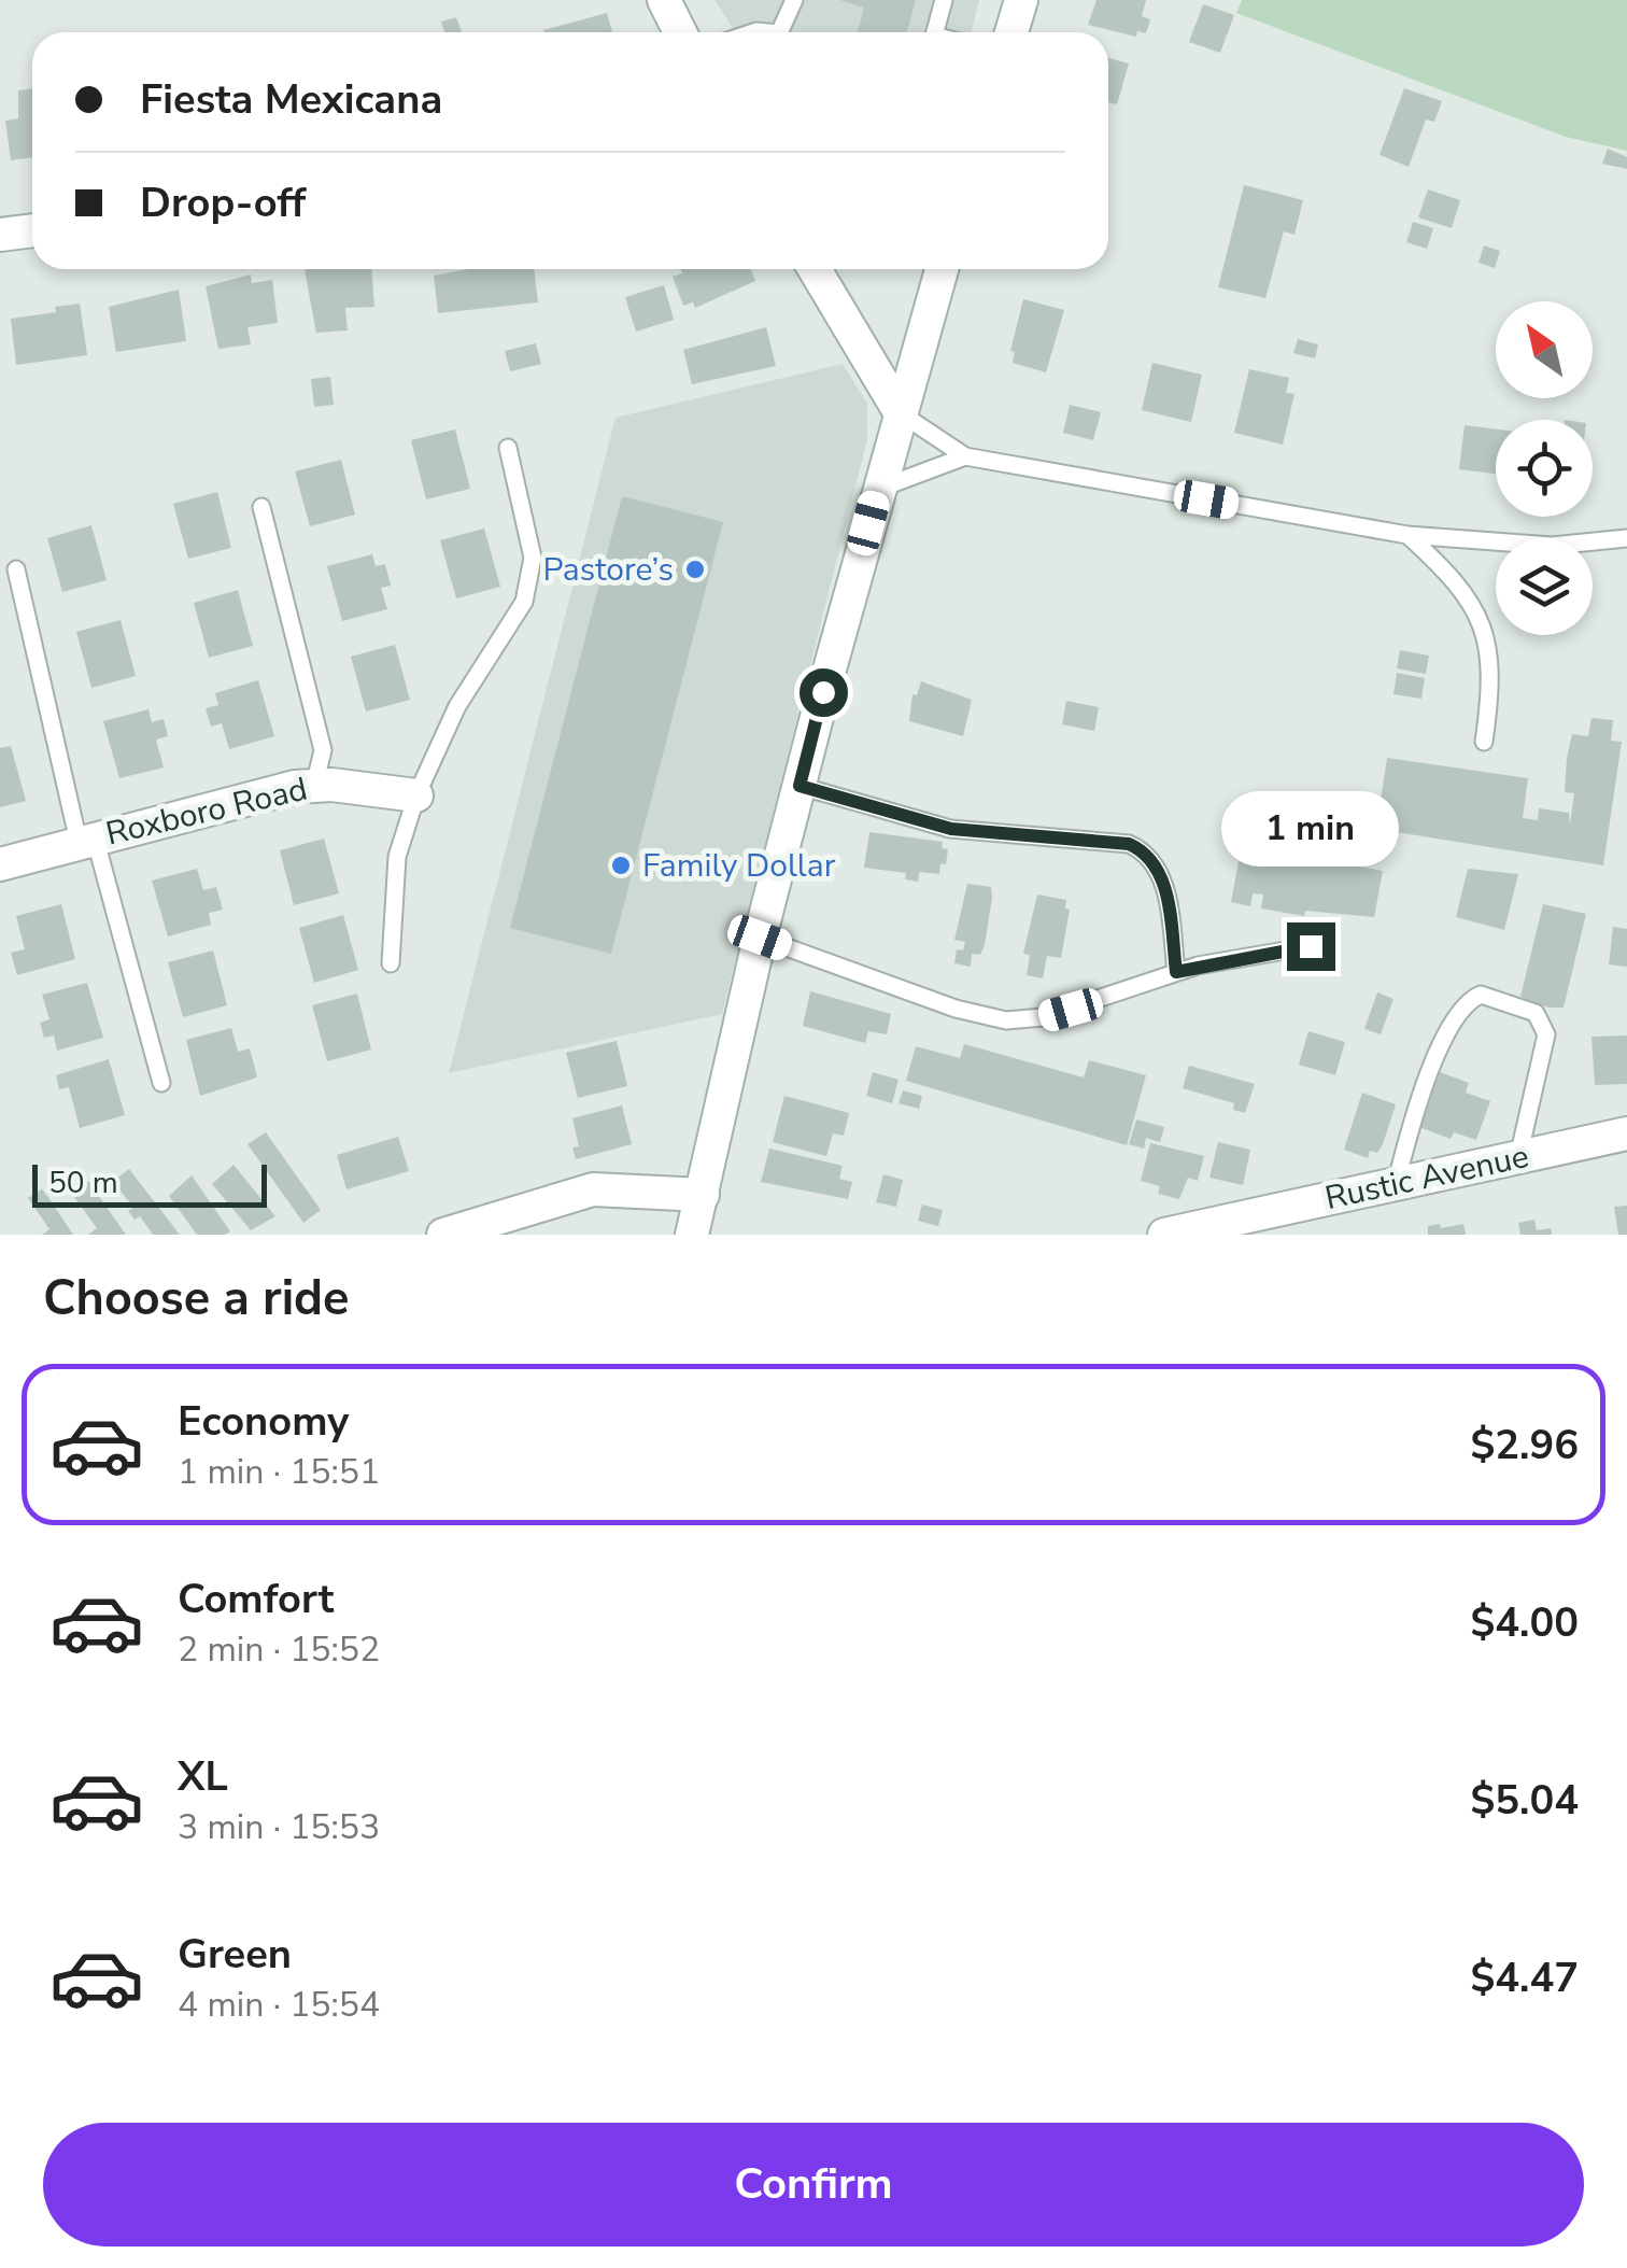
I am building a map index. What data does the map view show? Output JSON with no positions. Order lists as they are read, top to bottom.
{
  "streets": {
    "street": ["Roxboro Road", "Rustic Avenue"]
  },
  "places": ["Pastore’s", "Family Dollar"],
  "scale_bar": "50 m",
  "north": "top left",
  "page": {
    "banner": ["Fiesta Mexicana", "Drop-off"],
    "bubble": "1 min",
    "scale": "50 m",
    "heading": "Choose a ride",
    "list": [
      {
        "name": "Economy",
        "note": "1 min · 15:51",
        "value": "$2.96"
      },
      {
        "name": "Comfort",
        "note": "2 min · 15:52",
        "value": "$4.00"
      },
      {
        "name": "XL",
        "note": "3 min · 15:53",
        "value": "$5.04"
      },
      {
        "name": "Green",
        "note": "4 min · 15:54",
        "value": "$4.47"
      }
    ],
    "buttons": "Confirm"
  }
}
